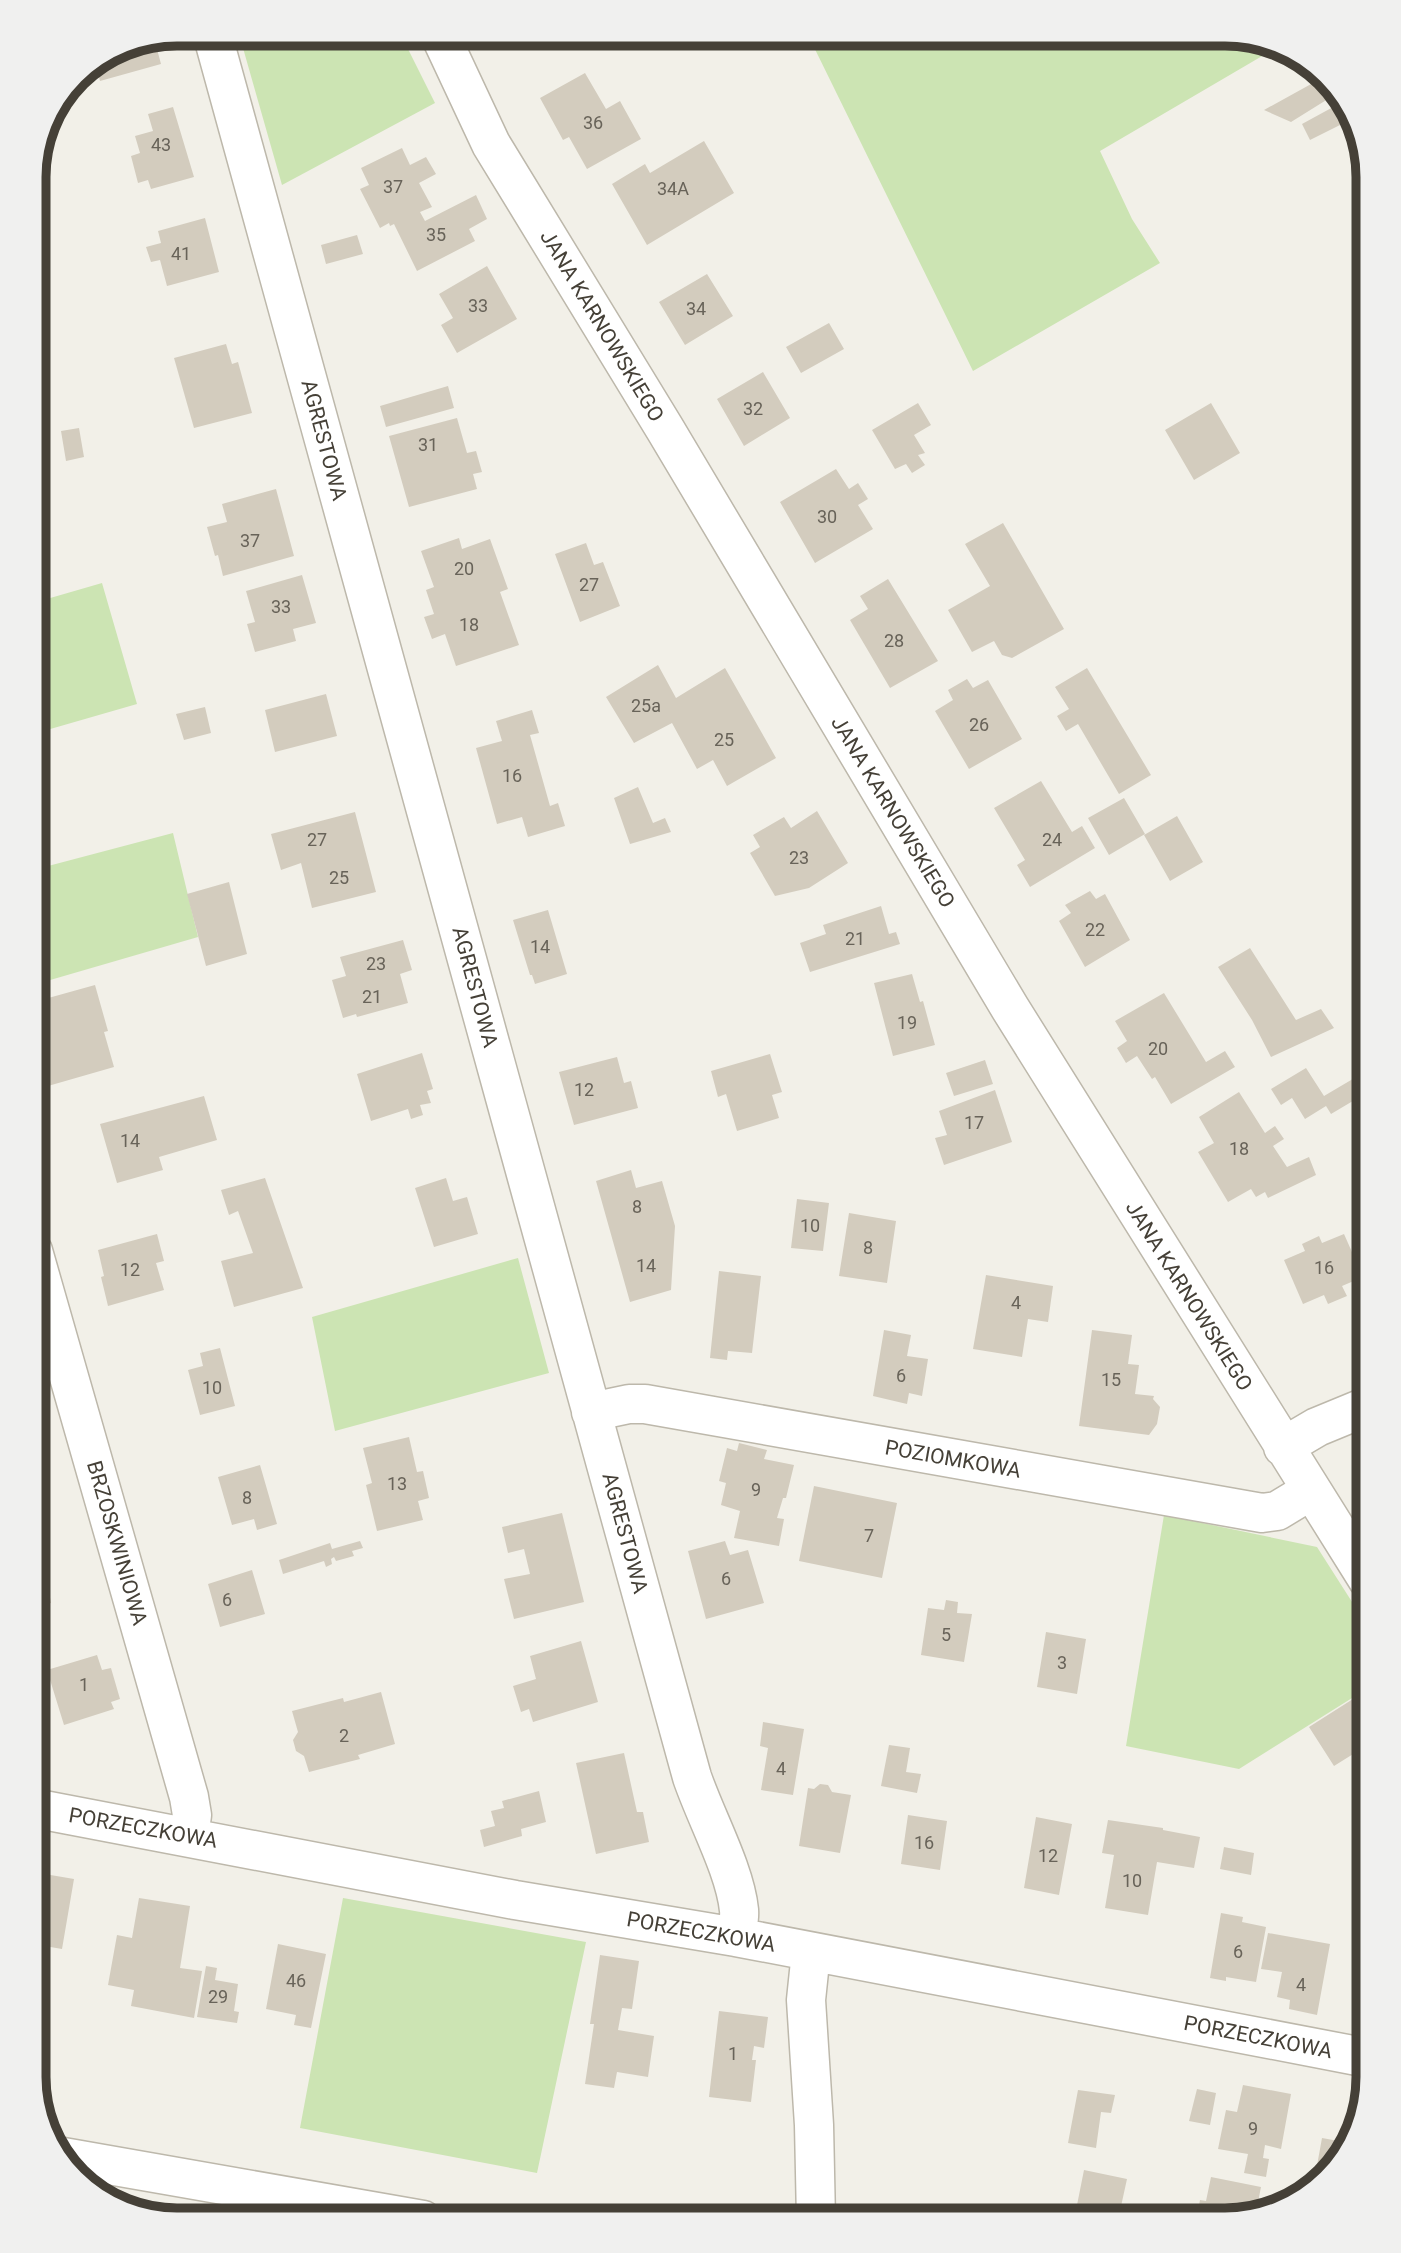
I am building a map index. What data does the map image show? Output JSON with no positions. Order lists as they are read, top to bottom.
{
  "streets": {
    "street": [
      "JANA KARNOWSKIEGO",
      "AGRESTOWA",
      "POZIOMKOWA",
      "BRZOSKWINIOWA",
      "PORZECZKOWA"
    ]
  },
  "crossings": [
    ["JANA KARNOWSKIEGO", "POZIOMKOWA"],
    ["AGRESTOWA", "POZIOMKOWA"],
    ["AGRESTOWA", "PORZECZKOWA"],
    ["BRZOSKWINIOWA", "PORZECZKOWA"]
  ],
  "house_numbers": [
    "36",
    "43",
    "37",
    "34A",
    "35",
    "41",
    "33",
    "34",
    "32",
    "31",
    "30",
    "37",
    "20",
    "27",
    "33",
    "18",
    "28",
    "25a",
    "26",
    "25",
    "16",
    "27",
    "24",
    "23",
    "25",
    "22",
    "21",
    "14",
    "23",
    "21",
    "19",
    "20",
    "12",
    "17",
    "14",
    "18",
    "8",
    "10",
    "8",
    "14",
    "16",
    "12",
    "4",
    "6",
    "15",
    "10",
    "13",
    "9",
    "8",
    "7",
    "6",
    "6",
    "5",
    "3",
    "1",
    "2",
    "4",
    "16",
    "12",
    "10",
    "6",
    "46",
    "4",
    "29",
    "1",
    "9"
  ]
}
